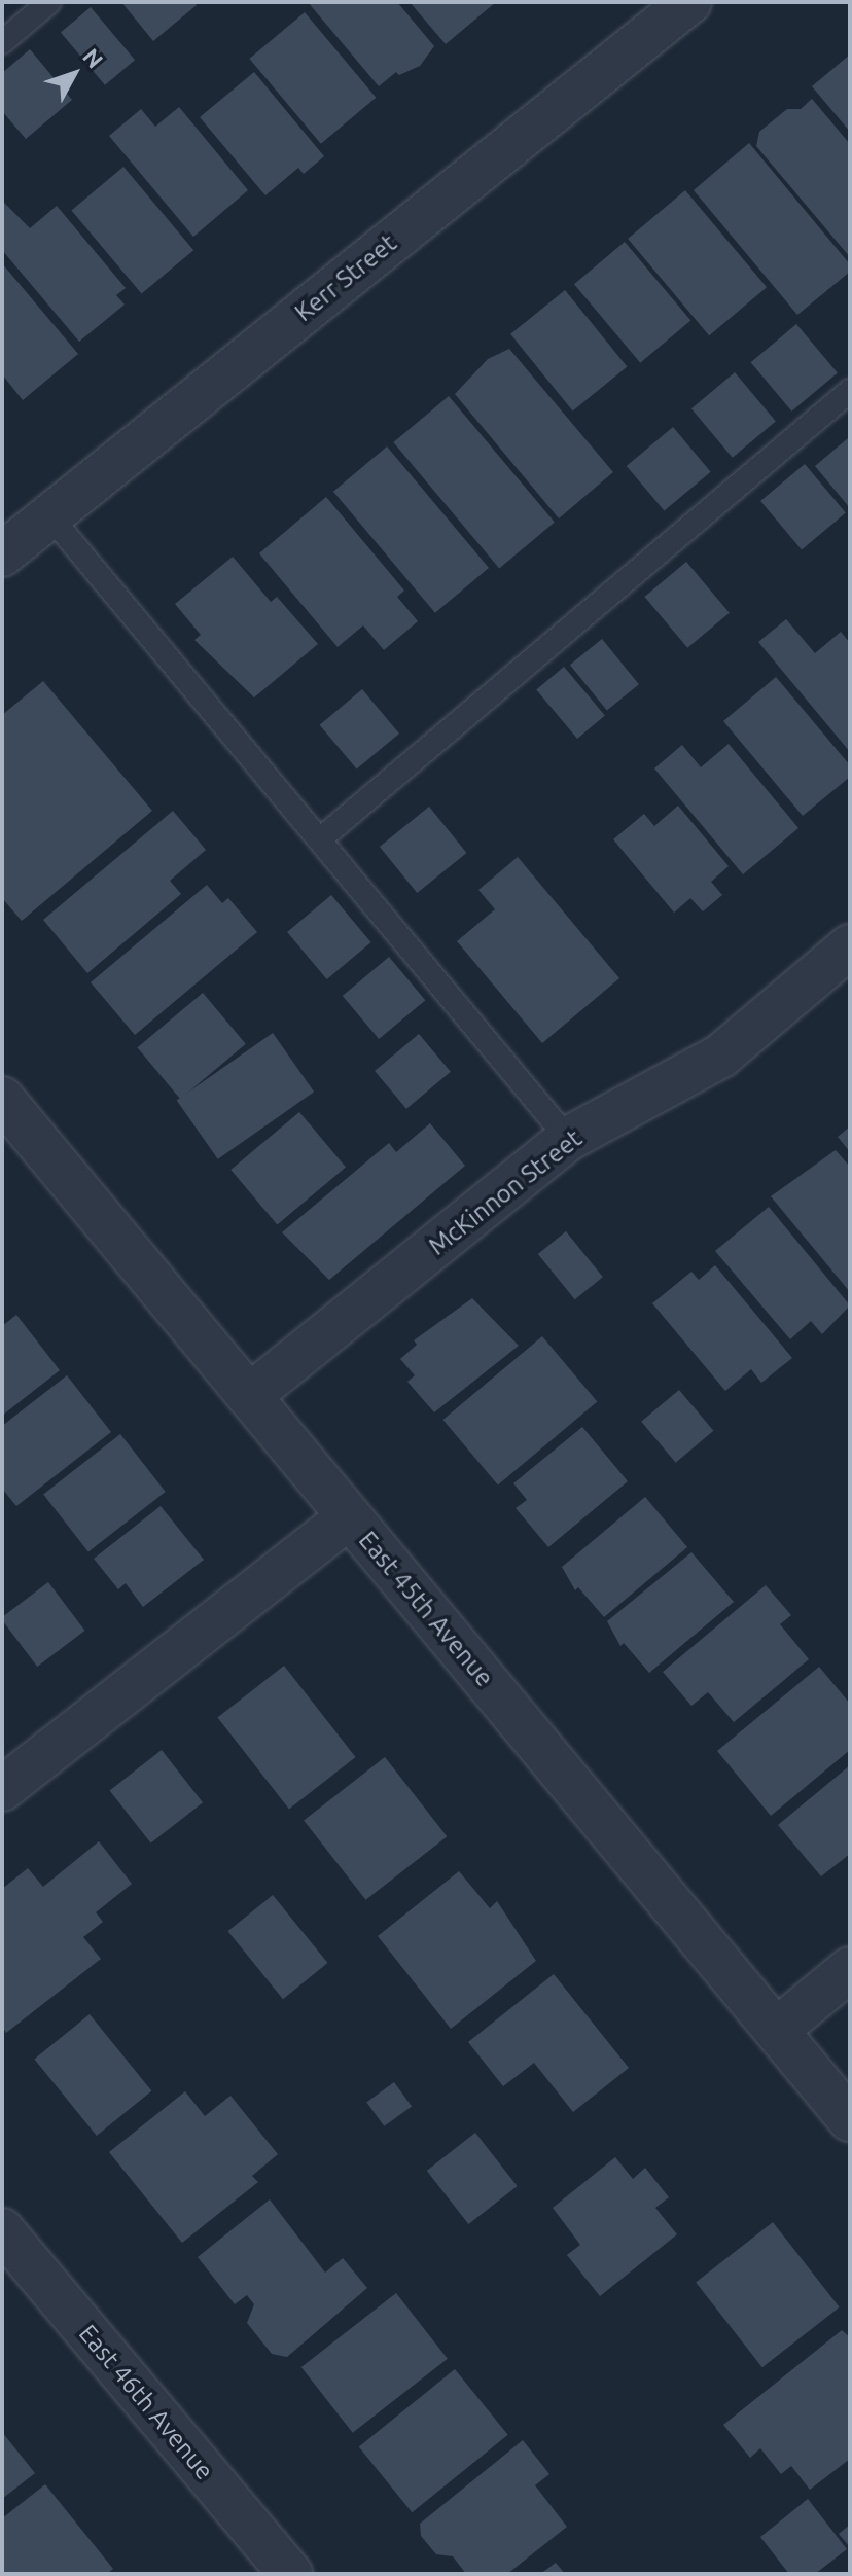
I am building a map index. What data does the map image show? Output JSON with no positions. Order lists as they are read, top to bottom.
{
  "streets": {
    "street": [
      "Kerr Street",
      "McKinnon Street",
      "East 45th Avenue",
      "East 46th Avenue"
    ]
  },
  "crossings": [
    ["McKinnon Street", "East 45th Avenue"]
  ],
  "north": "top right"
}
